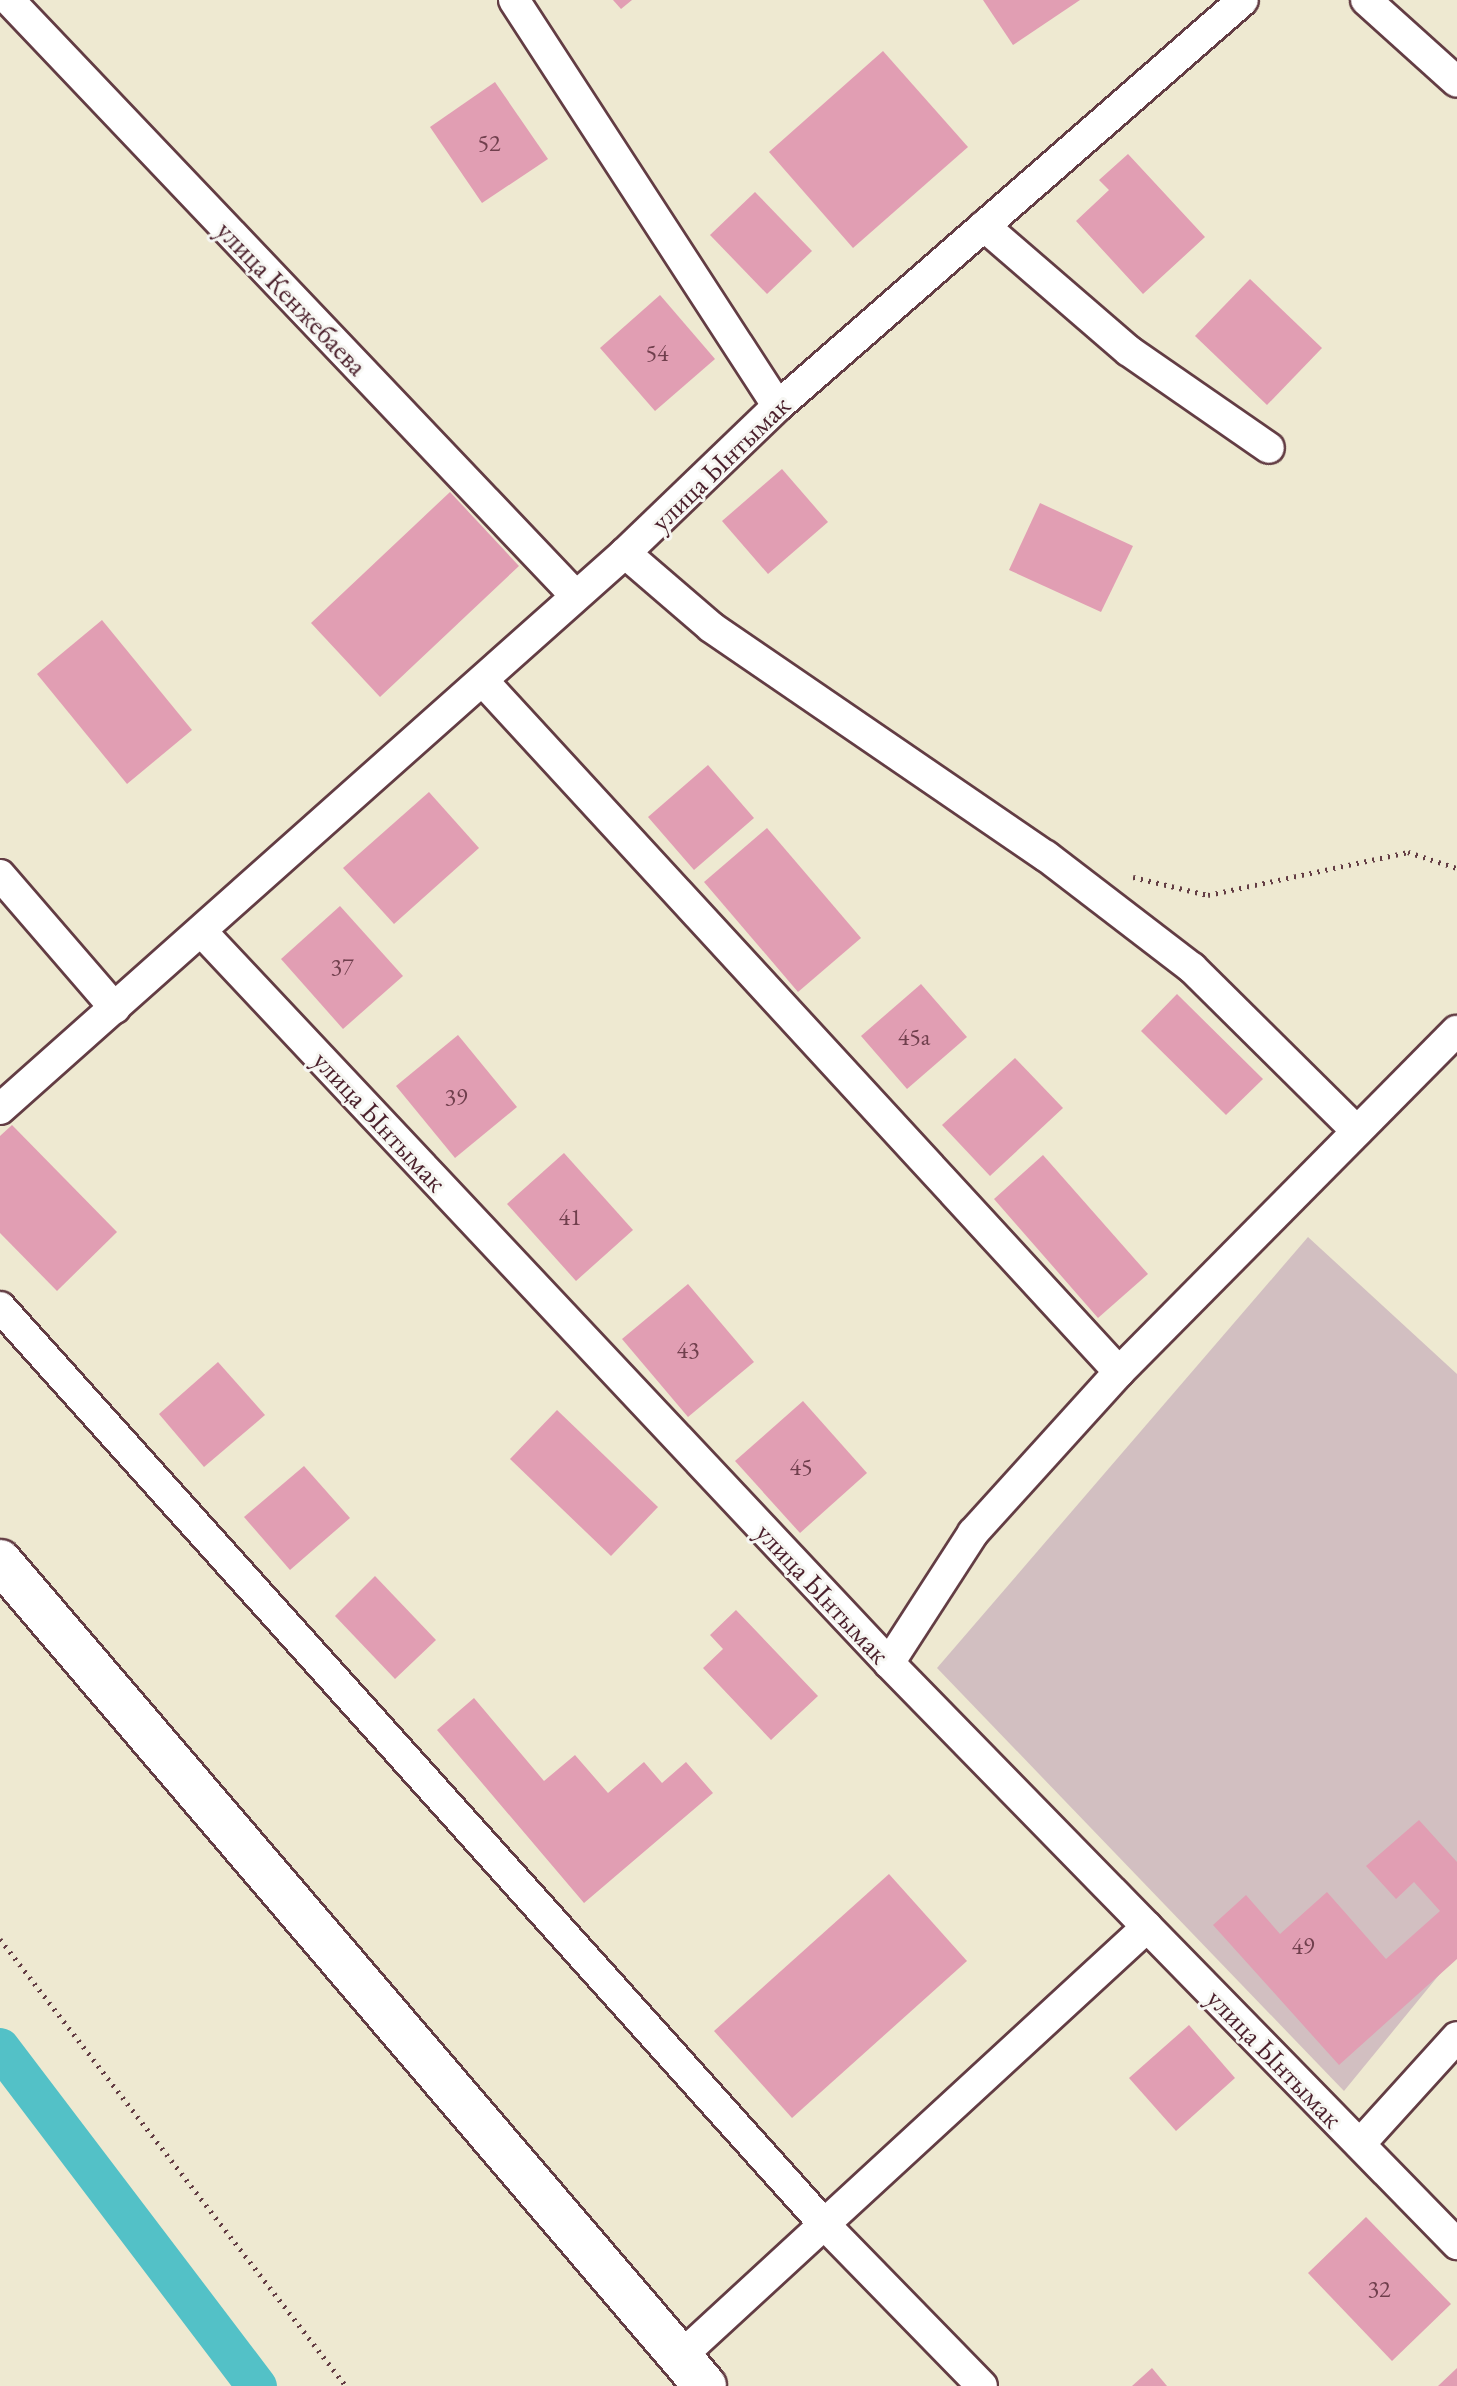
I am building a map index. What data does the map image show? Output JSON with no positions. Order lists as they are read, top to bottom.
{
  "streets": {
    "street": ["улица Кенжебаева", "улица Ынтымак"]
  },
  "crossings": [
    ["улица Кенжебаева", "улица Ынтымак"]
  ],
  "house_numbers": [
    "52",
    "54",
    "37",
    "45а",
    "39",
    "41",
    "43",
    "45",
    "49",
    "32"
  ]
}
